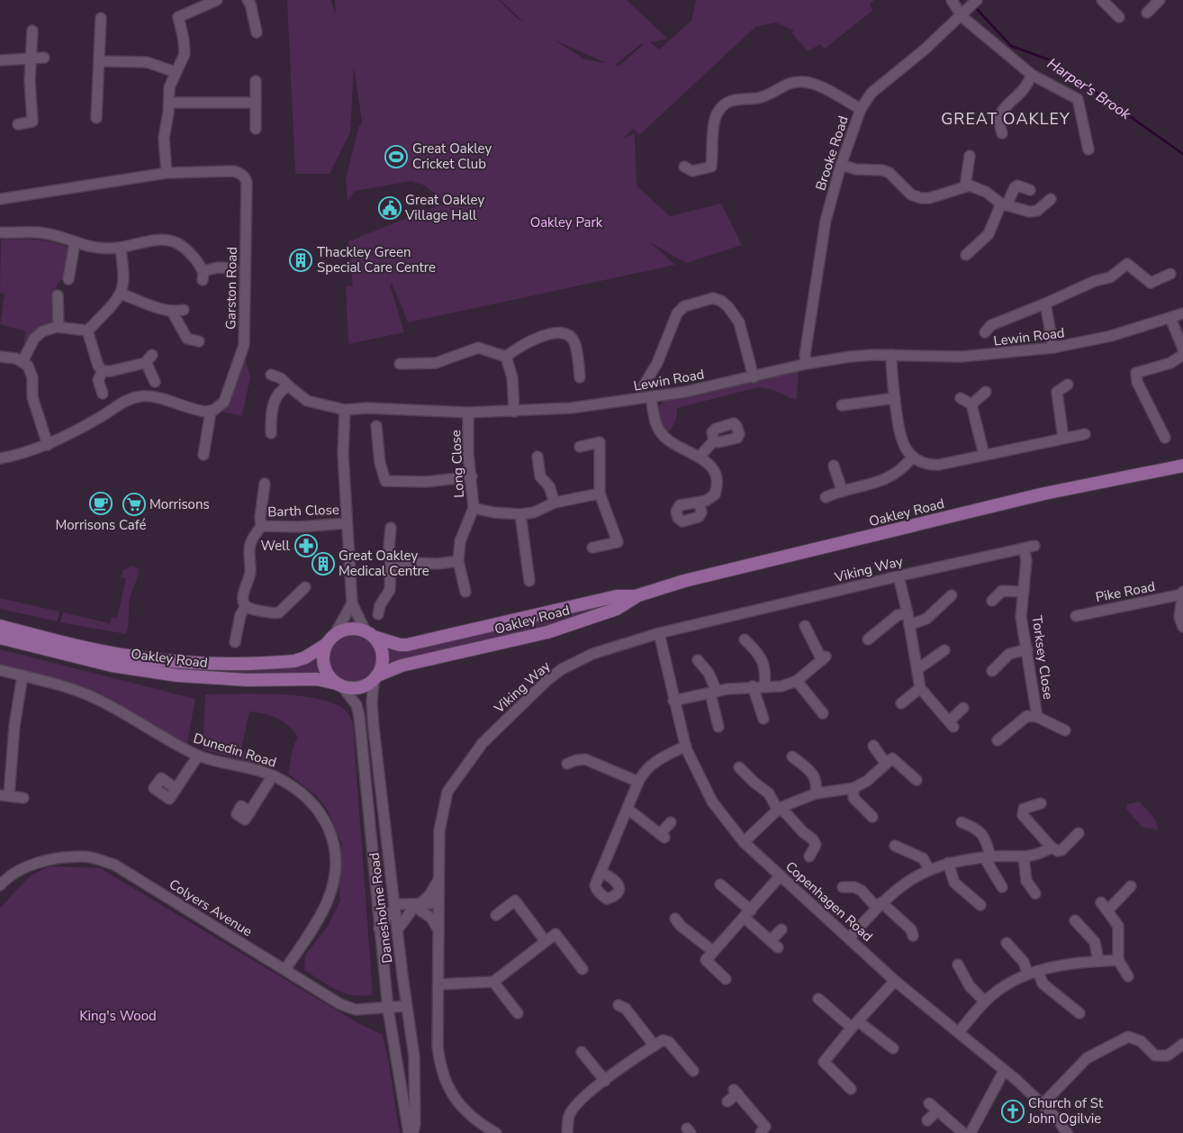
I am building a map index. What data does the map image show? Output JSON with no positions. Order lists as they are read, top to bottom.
{
  "streets": {
    "main road": ["Oakley Road"],
    "street": [
      "Brooke Road",
      "Garston Road",
      "Lewin Road",
      "Long Close",
      "Barth Close",
      "Viking Way",
      "Pike Road",
      "Torksey Close",
      "Dunedin Road",
      "Copenhagen Road",
      "Colyers Avenue",
      "Danesholme Road"
    ]
  },
  "crossings": [
    ["Brooke Road", "Lewin Road"],
    ["Lewin Road", "Long Close"],
    ["Oakley Road", "Danesholme Road"],
    ["Viking Way", "Torksey Close"],
    ["Viking Way", "Copenhagen Road"],
    ["Dunedin Road", "Colyers Avenue"],
    ["Colyers Avenue", "Danesholme Road"]
  ],
  "districts": ["GREAT OAKLEY"],
  "water": ["Harper's Brook"],
  "parks": ["Oakley Park", "King's Wood"],
  "places": {
    "sports": ["Great Oakley Cricket Club"],
    "public building": ["Great Oakley Village Hall"],
    "building": ["Thackley Green Special Care Centre", "Great Oakley Medical Centre"],
    "cafe": ["Morrisons Café"],
    "supermarket": ["Morrisons"],
    "pharmacy": ["Well"],
    "church": ["Church of St John Ogilvie"]
  }
}
